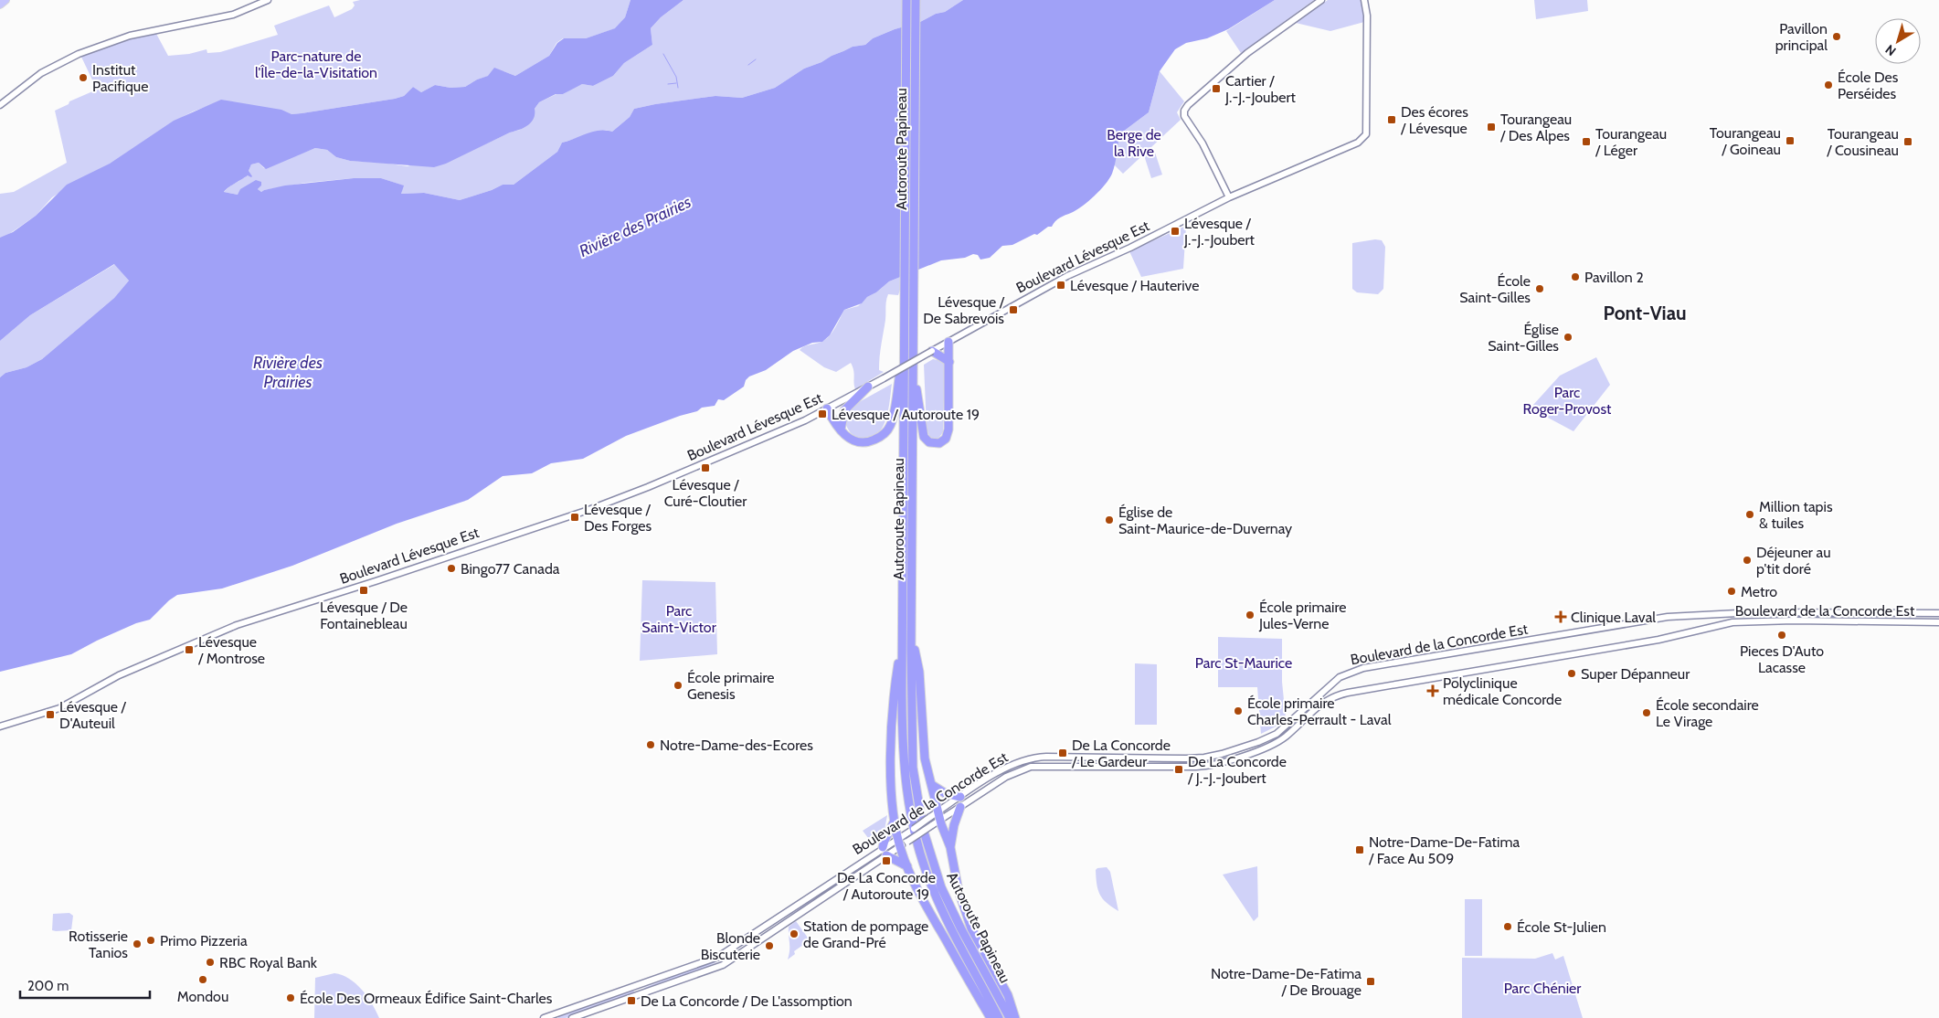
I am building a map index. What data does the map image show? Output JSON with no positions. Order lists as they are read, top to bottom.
{
  "streets": {
    "highway": ["Autoroute Papineau"],
    "street": ["Boulevard Lévesque Est", "Boulevard de la Concorde Est"]
  },
  "districts": ["Pont-Viau"],
  "water": ["Rivière des Prairies"],
  "parks": [
    "Parc-nature de l'Île-de-la-Visitation",
    "Berge de la Rive",
    "Parc Roger-Provost",
    "Parc Saint-Victor",
    "Parc St-Maurice",
    "Parc Chénier"
  ],
  "places": {
    "other": [
      "Pavillon principal",
      "Institut Pacifique",
      "École Des Perséides",
      "Pavillon 2",
      "École Saint-Gilles",
      "Église Saint-Gilles",
      "Million tapis & tuiles",
      "Église de Saint-Maurice-de-Duvernay",
      "Déjeuner au p'tit doré",
      "Bingo77 Canada",
      "Metro",
      "École primaire Jules-Verne",
      "Pieces D'Auto Lacasse",
      "Super Dépanneur",
      "École primaire Genesis",
      "École primaire Charles-Perrault - Laval",
      "École secondaire Le Virage",
      "Notre-Dame-des-Ecores",
      "École St-Julien",
      "Station de pompage de Grand-Pré",
      "Primo Pizzeria",
      "Rotisserie Tanios",
      "Blonde Biscuterie",
      "RBC Royal Bank",
      "Mondou",
      "École Des Ormeaux Édifice Saint-Charles"
    ],
    "transit": [
      "Cartier / J.-J.-Joubert",
      "Des écores / Lévesque",
      "Tourangeau / Des Alpes",
      "Tourangeau / Goineau",
      "Tourangeau / Léger",
      "Tourangeau / Cousineau",
      "Lévesque / J.-J.-Joubert",
      "Lévesque / Hauterive",
      "Lévesque / De Sabrevois",
      "Lévesque / Autoroute 19",
      "Lévesque / Curé-Cloutier",
      "Lévesque / Des Forges",
      "Lévesque / De Fontainebleau",
      "Lévesque / Montrose",
      "Lévesque / D'Auteuil",
      "De La Concorde / Le Gardeur",
      "De La Concorde / J.-J.-Joubert",
      "Notre-Dame-De-Fatima / Face Au 509",
      "De La Concorde / Autoroute 19",
      "Notre-Dame-De-Fatima / De Brouage",
      "De La Concorde / De L'assomption"
    ],
    "health": ["Clinique Laval", "Polyclinique médicale Concorde"]
  },
  "scale_bar": "200 m",
  "north": "bottom left"
}
